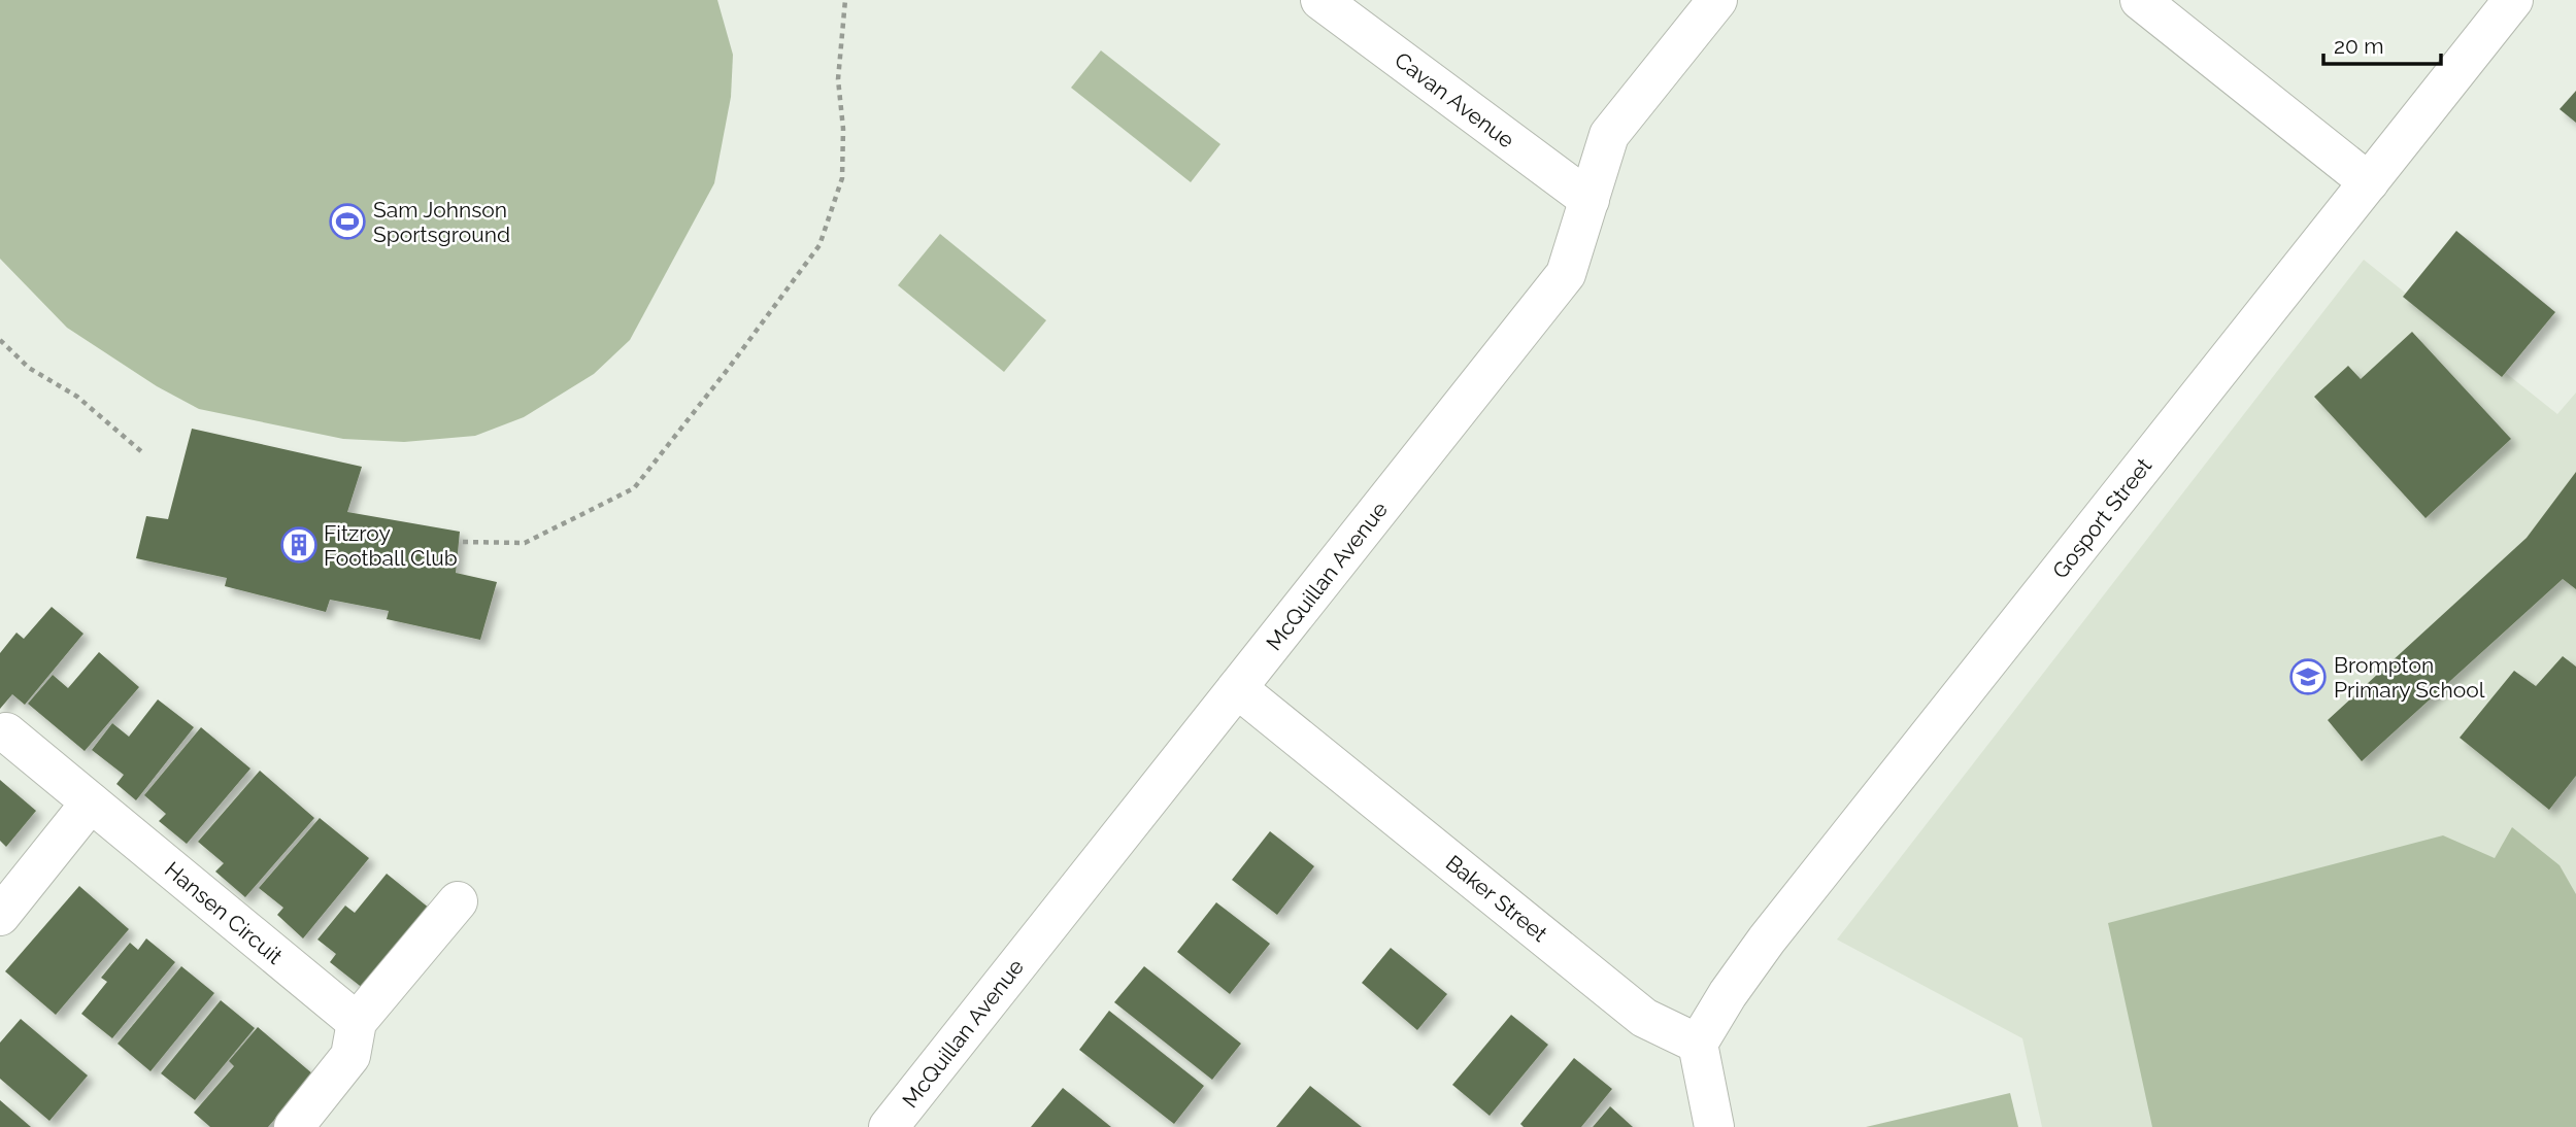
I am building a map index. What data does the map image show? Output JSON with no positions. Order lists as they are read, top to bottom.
{
  "streets": {
    "street": [
      "Cavan Avenue",
      "Gosport Street",
      "McQuillan Avenue",
      "Baker Street",
      "Hansen Circuit"
    ]
  },
  "crossings": [
    ["Cavan Avenue", "McQuillan Avenue"],
    ["Gosport Street", "Baker Street"],
    ["McQuillan Avenue", "Baker Street"]
  ],
  "places": {
    "sports": ["Sam Johnson Sportsground"],
    "building": ["Fitzroy Football Club"],
    "school or university": ["Brompton Primary School"]
  },
  "scale_bar": "20 m"
}
